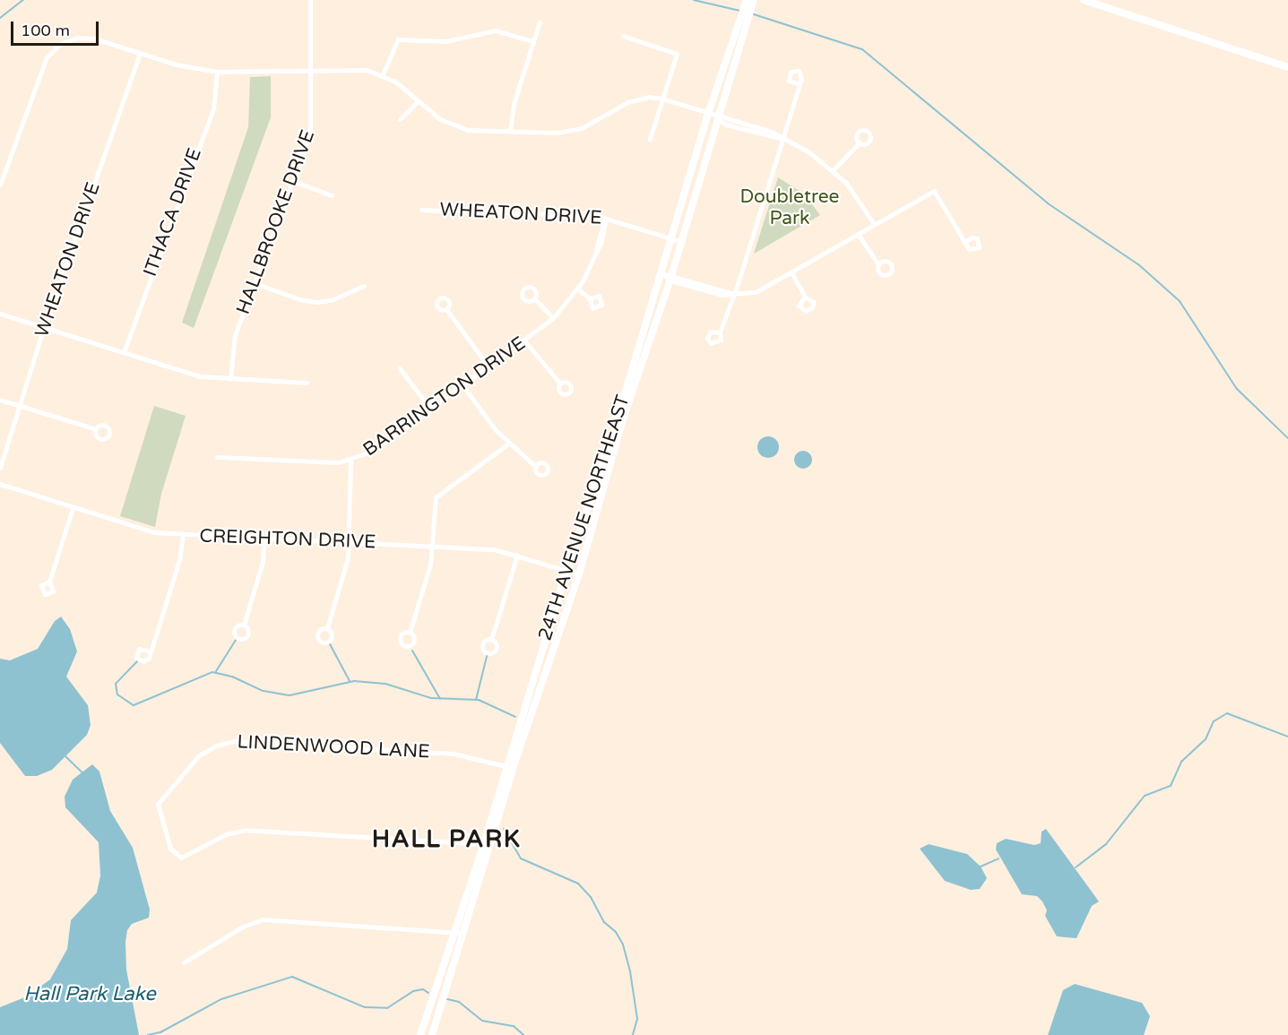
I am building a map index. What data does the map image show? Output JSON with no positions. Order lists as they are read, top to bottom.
{
  "streets": {
    "street": [
      "ITHACA DRIVE",
      "WHEATON DRIVE",
      "HALLBROOKE DRIVE",
      "BARRINGTON DRIVE",
      "24TH AVENUE NORTHEAST",
      "CREIGHTON DRIVE",
      "LINDENWOOD LANE"
    ]
  },
  "crossings": [
    ["WHEATON DRIVE", "BARRINGTON DRIVE"],
    ["WHEATON DRIVE", "24TH AVENUE NORTHEAST"],
    ["24TH AVENUE NORTHEAST", "CREIGHTON DRIVE"],
    ["24TH AVENUE NORTHEAST", "LINDENWOOD LANE"]
  ],
  "districts": ["HALL PARK"],
  "water": ["Hall Park Lake"],
  "parks": ["Doubletree Park"],
  "scale_bar": "100 m"
}
